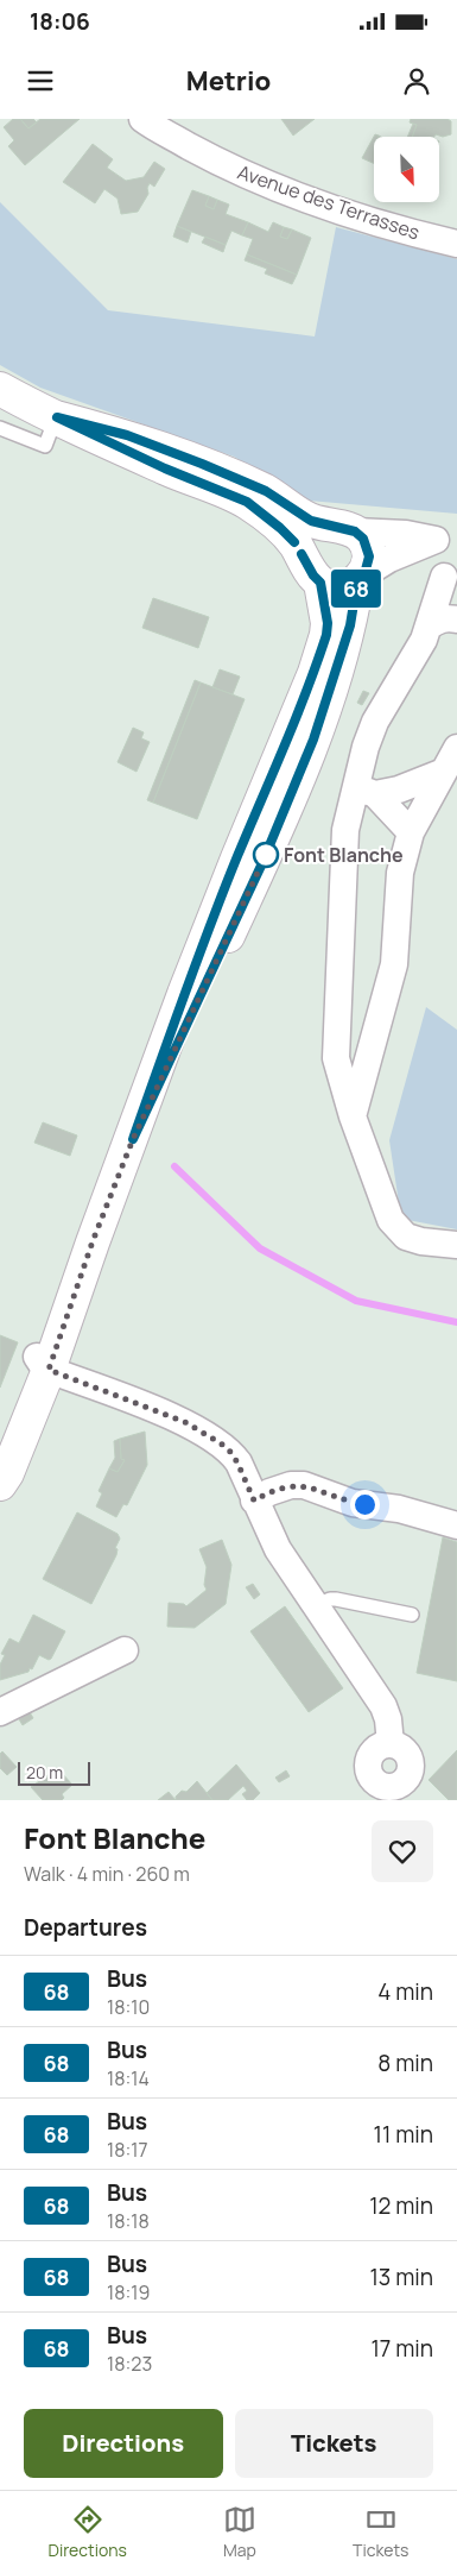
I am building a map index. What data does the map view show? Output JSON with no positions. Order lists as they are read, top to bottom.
{
  "streets": {
    "street": ["Avenue des Terrasses"]
  },
  "places": ["Font Blanche"],
  "lines": ["bus line 68"],
  "scale_bar": "20 m",
  "north": "bottom right",
  "page": {
    "status": "18:06",
    "header": "Metrio",
    "on_map": "68",
    "scale": "20 m",
    "heading": [
      ["Font Blanche", "Walk · 4 min · 260 m"],
      "Departures"
    ],
    "list": [
      {
        "mark": "68",
        "name": "Bus",
        "note": "18:10",
        "value": "4 min"
      },
      {
        "mark": "68",
        "name": "Bus",
        "note": "18:14",
        "value": "8 min"
      },
      {
        "mark": "68",
        "name": "Bus",
        "note": "18:17",
        "value": "11 min"
      },
      {
        "mark": "68",
        "name": "Bus",
        "note": "18:18",
        "value": "12 min"
      },
      {
        "mark": "68",
        "name": "Bus",
        "note": "18:19",
        "value": "13 min"
      },
      {
        "mark": "68",
        "name": "Bus",
        "note": "18:23",
        "value": "17 min"
      }
    ],
    "buttons": ["Directions", "Tickets"],
    "tabs": ["Directions", "Map", "Tickets"]
  }
}
